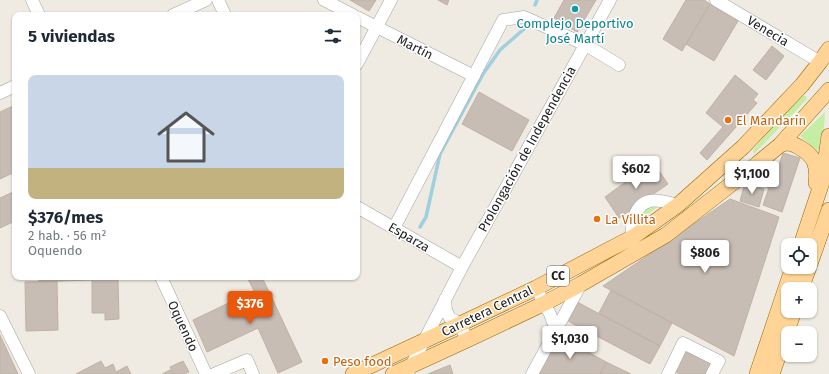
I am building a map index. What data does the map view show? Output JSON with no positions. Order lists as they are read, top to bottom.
{
  "streets": {
    "main road": ["CC", "Carretera Central"],
    "street": [
      "Venecia",
      "Martín",
      "Prolongación de Independencia",
      "Esparza",
      "Oquendo"
    ]
  },
  "crossings": [
    ["Venecia", "Carretera Central"],
    ["Prolongación de Independencia", "Esparza"],
    ["Prolongación de Independencia", "Carretera Central"]
  ],
  "places": [
    "Complejo Deportivo José Martí",
    "El Mandarín",
    "La Villita",
    "Peso food"
  ],
  "page": {
    "heading": "5 viviendas",
    "list": [
      {
        "name": "$376/mes",
        "note": "2 hab. · 56 m² · Oquendo"
      }
    ],
    "price": [
      "$602",
      "$1,100",
      "$806",
      "$376",
      "$1,030"
    ],
    "map_buttons": ["+", "−"]
  }
}
